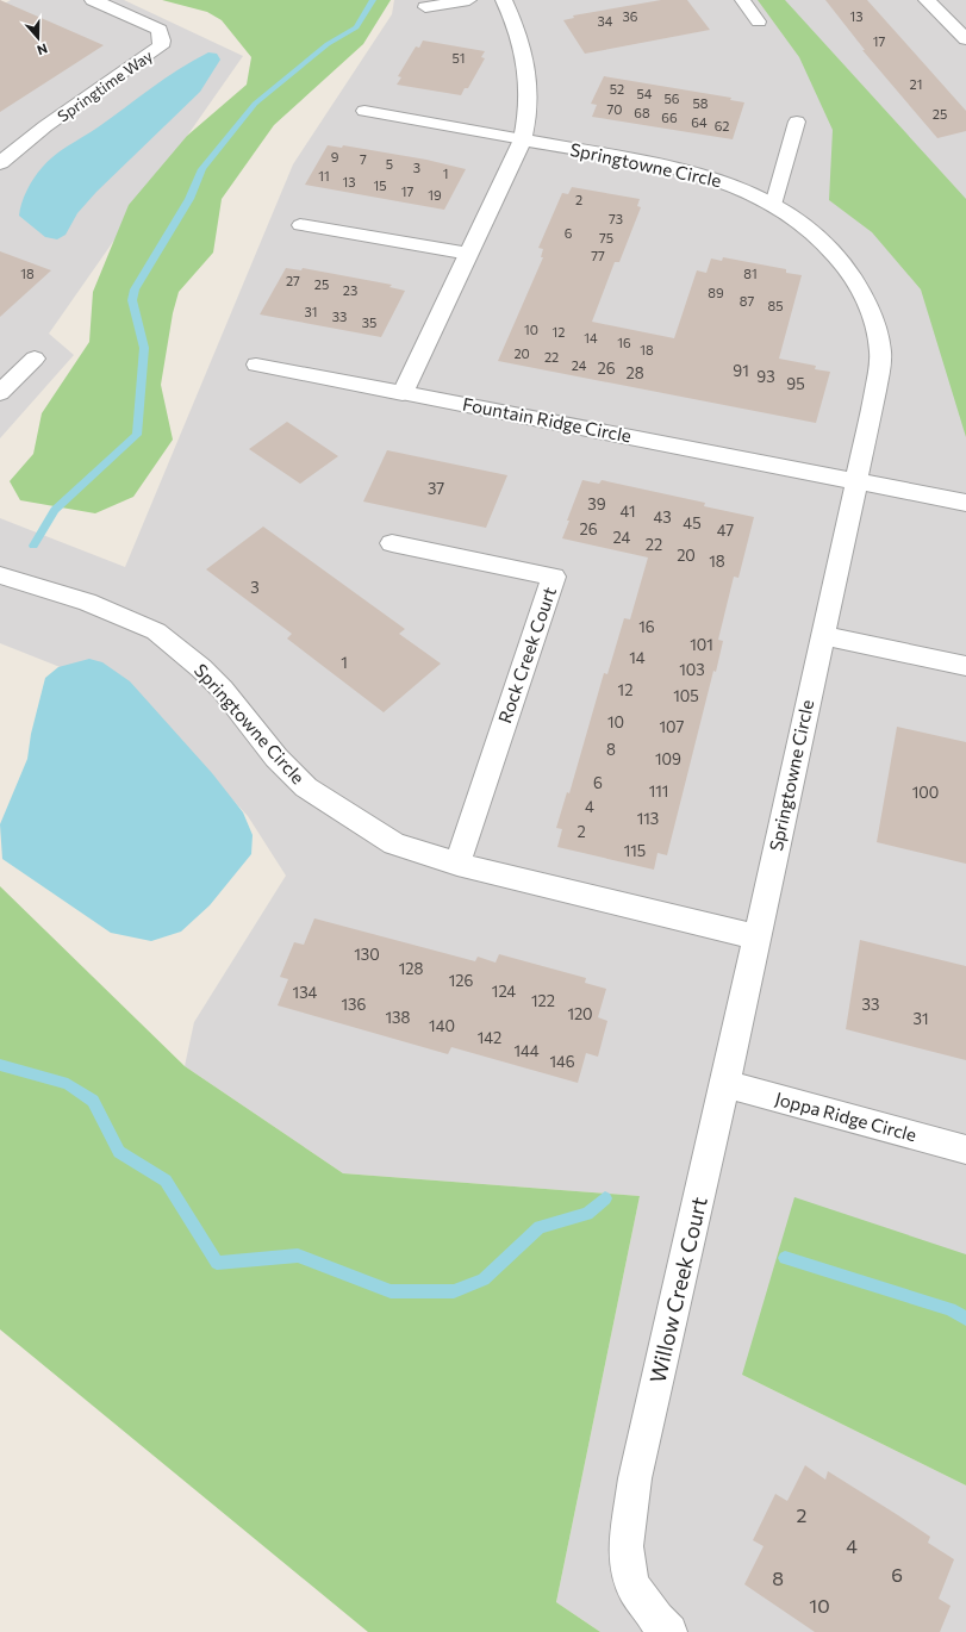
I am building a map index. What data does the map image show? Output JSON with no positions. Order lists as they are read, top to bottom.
{
  "streets": {
    "street": [
      "Springtime Way",
      "Springtowne Circle",
      "Fountain Ridge Circle",
      "Rock Creek Court",
      "Joppa Ridge Circle",
      "Willow Creek Court"
    ]
  },
  "crossings": [
    ["Springtowne Circle", "Fountain Ridge Circle"],
    ["Springtowne Circle", "Rock Creek Court"],
    ["Springtowne Circle", "Willow Creek Court"],
    ["Joppa Ridge Circle", "Willow Creek Court"]
  ],
  "house_numbers": [
    "36",
    "13",
    "34",
    "17",
    "51",
    "21",
    "52",
    "54",
    "56",
    "58",
    "70",
    "68",
    "25",
    "66",
    "64",
    "62",
    "9",
    "7",
    "5",
    "3",
    "1",
    "11",
    "13",
    "15",
    "17",
    "19",
    "2",
    "73",
    "6",
    "75",
    "77",
    "18",
    "81",
    "27",
    "25",
    "23",
    "89",
    "87",
    "85",
    "31",
    "33",
    "35",
    "10",
    "12",
    "14",
    "16",
    "18",
    "20",
    "22",
    "24",
    "26",
    "91",
    "28",
    "93",
    "95",
    "37",
    "39",
    "41",
    "43",
    "45",
    "26",
    "47",
    "24",
    "22",
    "20",
    "18",
    "3",
    "16",
    "101",
    "14",
    "1",
    "103",
    "12",
    "105",
    "10",
    "107",
    "8",
    "109",
    "6",
    "111",
    "100",
    "4",
    "113",
    "2",
    "115",
    "130",
    "128",
    "126",
    "124",
    "134",
    "122",
    "136",
    "33",
    "120",
    "138",
    "31",
    "140",
    "142",
    "144",
    "146",
    "2",
    "4",
    "6",
    "8",
    "10"
  ],
  "north": "bottom"
}
